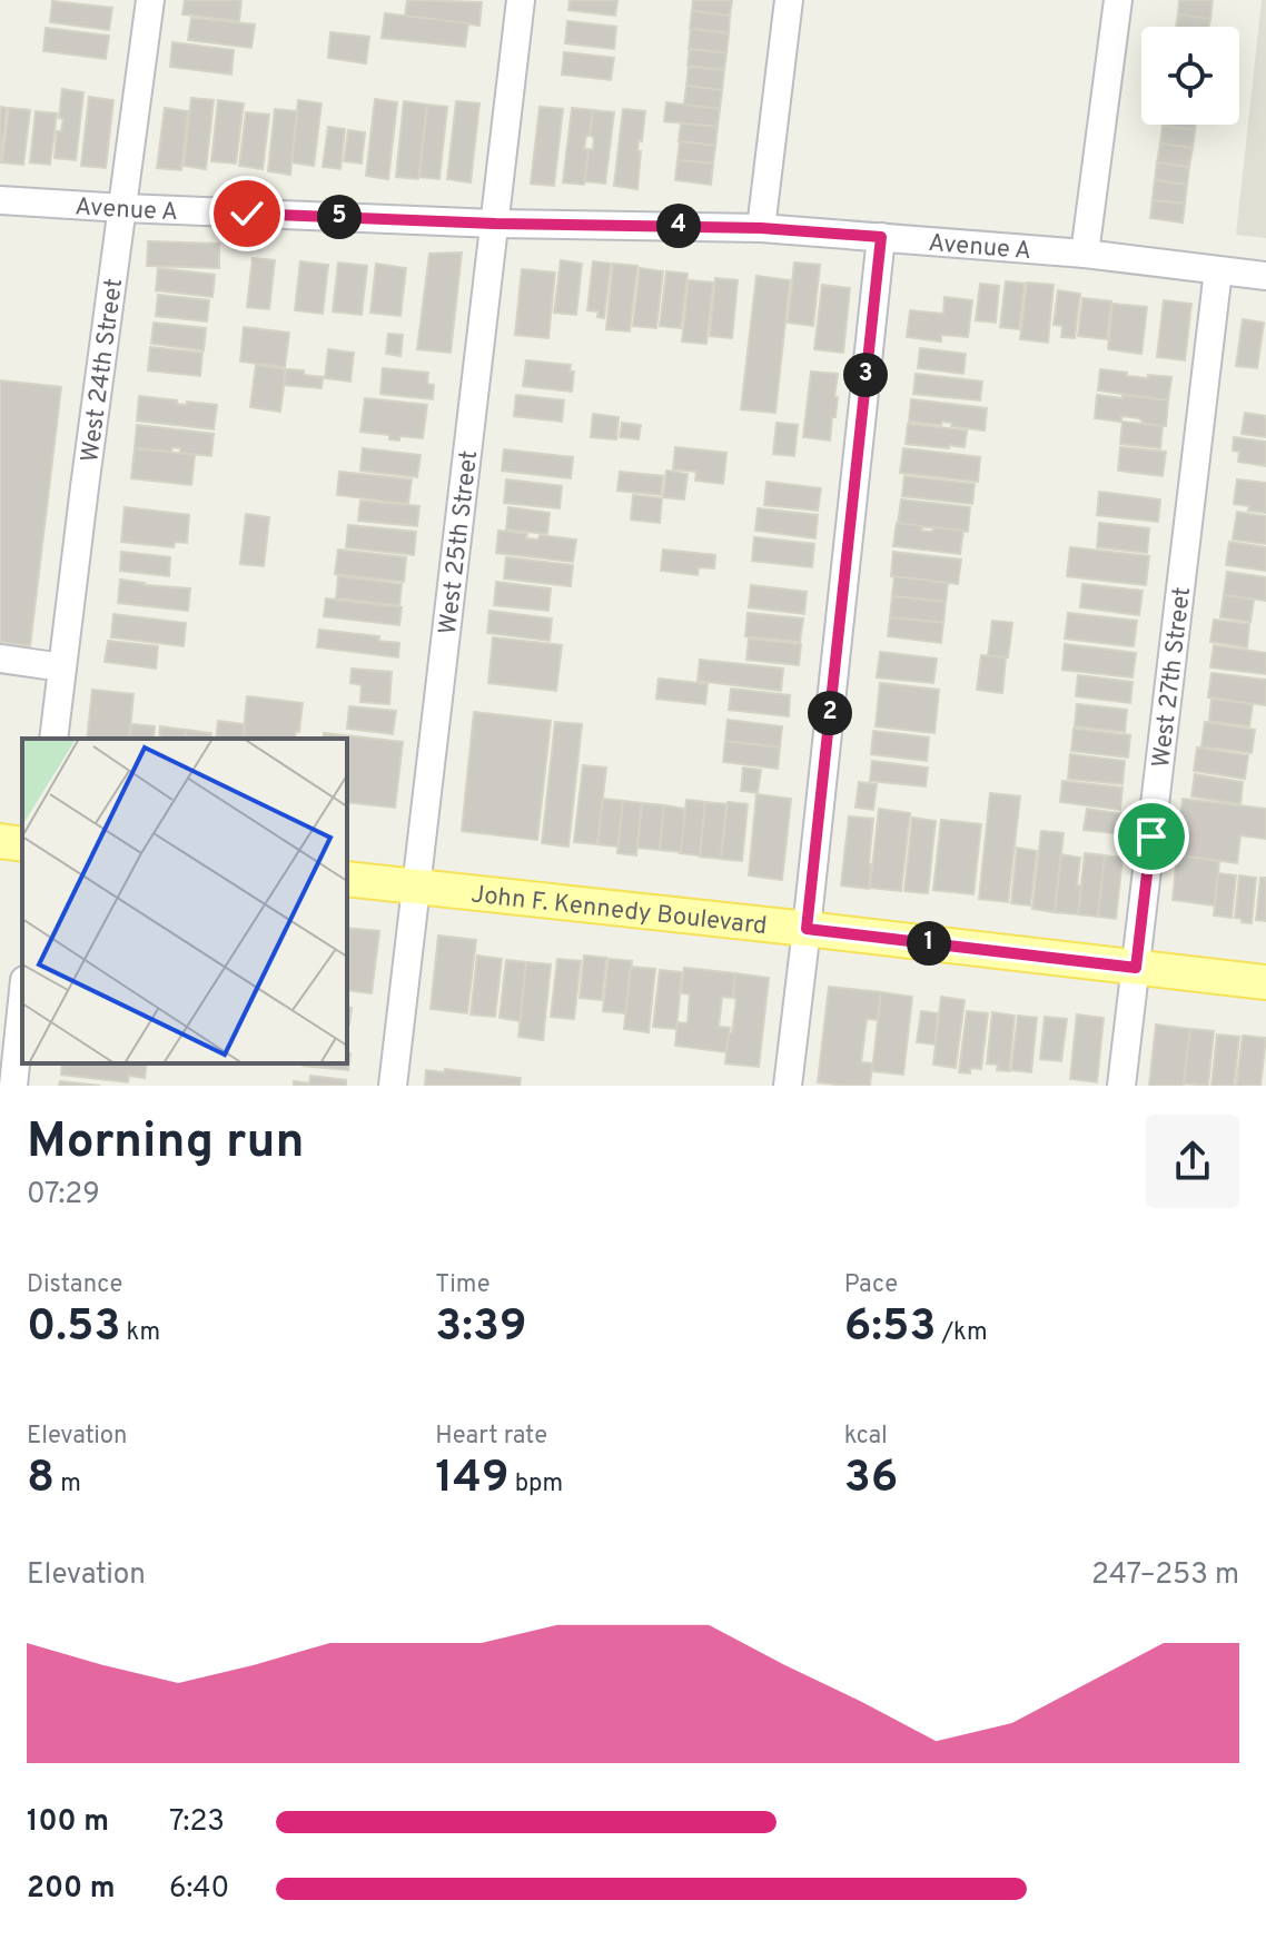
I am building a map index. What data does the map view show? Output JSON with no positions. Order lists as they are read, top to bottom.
{
  "streets": {
    "main road": ["John F. Kennedy Boulevard"],
    "street": [
      "Avenue A",
      "West 24th Street",
      "West 25th Street",
      "West 27th Street"
    ]
  },
  "crossings": [
    ["Avenue A", "West 24th Street"],
    ["Avenue A", "West 25th Street"],
    ["Avenue A", "West 27th Street"],
    ["West 25th Street", "John F. Kennedy Boulevard"],
    ["West 27th Street", "John F. Kennedy Boulevard"]
  ],
  "page": {
    "pins": [
      "5",
      "4",
      "3",
      "2",
      "1"
    ],
    "heading": ["Morning run", "07:29"],
    "stats": [
      ["Distance", "0.53 km"],
      ["Time", "3:39"],
      ["Pace", "6:53 /km"],
      ["Elevation", "8 m"],
      ["Heart rate", "149 bpm"],
      ["kcal", "36"]
    ],
    "chart": ["Elevation", "247–253 m"],
    "list": [
      {
        "name": "100 m",
        "note": "7:23"
      },
      {
        "name": "200 m",
        "note": "6:40"
      }
    ]
  }
}
